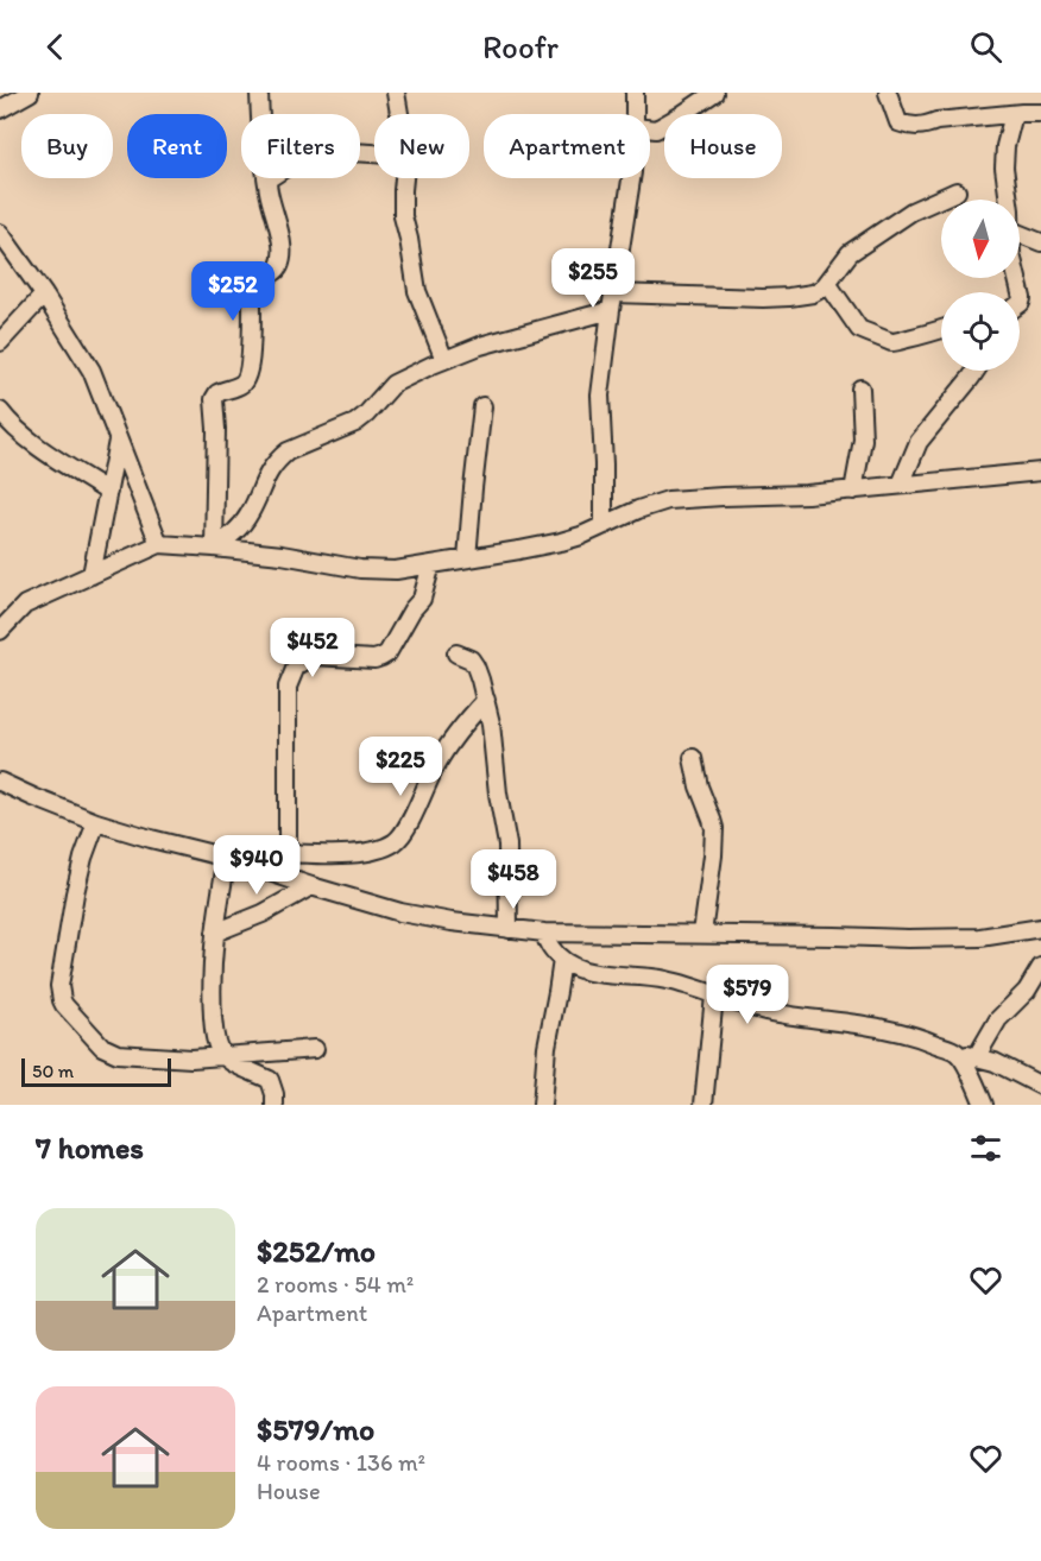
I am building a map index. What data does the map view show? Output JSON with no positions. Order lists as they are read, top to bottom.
{
  "scale_bar": "50 m",
  "north": "bottom",
  "page": {
    "header": "Roofr",
    "chip": [
      "Buy",
      "Rent",
      "Filters",
      "New",
      "Apartment",
      "House"
    ],
    "price": [
      "$255",
      "$252",
      "$452",
      "$225",
      "$940",
      "$458",
      "$579"
    ],
    "scale": "50 m",
    "heading": "7 homes",
    "list": [
      {
        "name": "$252/mo",
        "note": "2 rooms · 54 m² · Apartment"
      },
      {
        "name": "$579/mo",
        "note": "4 rooms · 136 m² · House"
      }
    ]
  }
}
